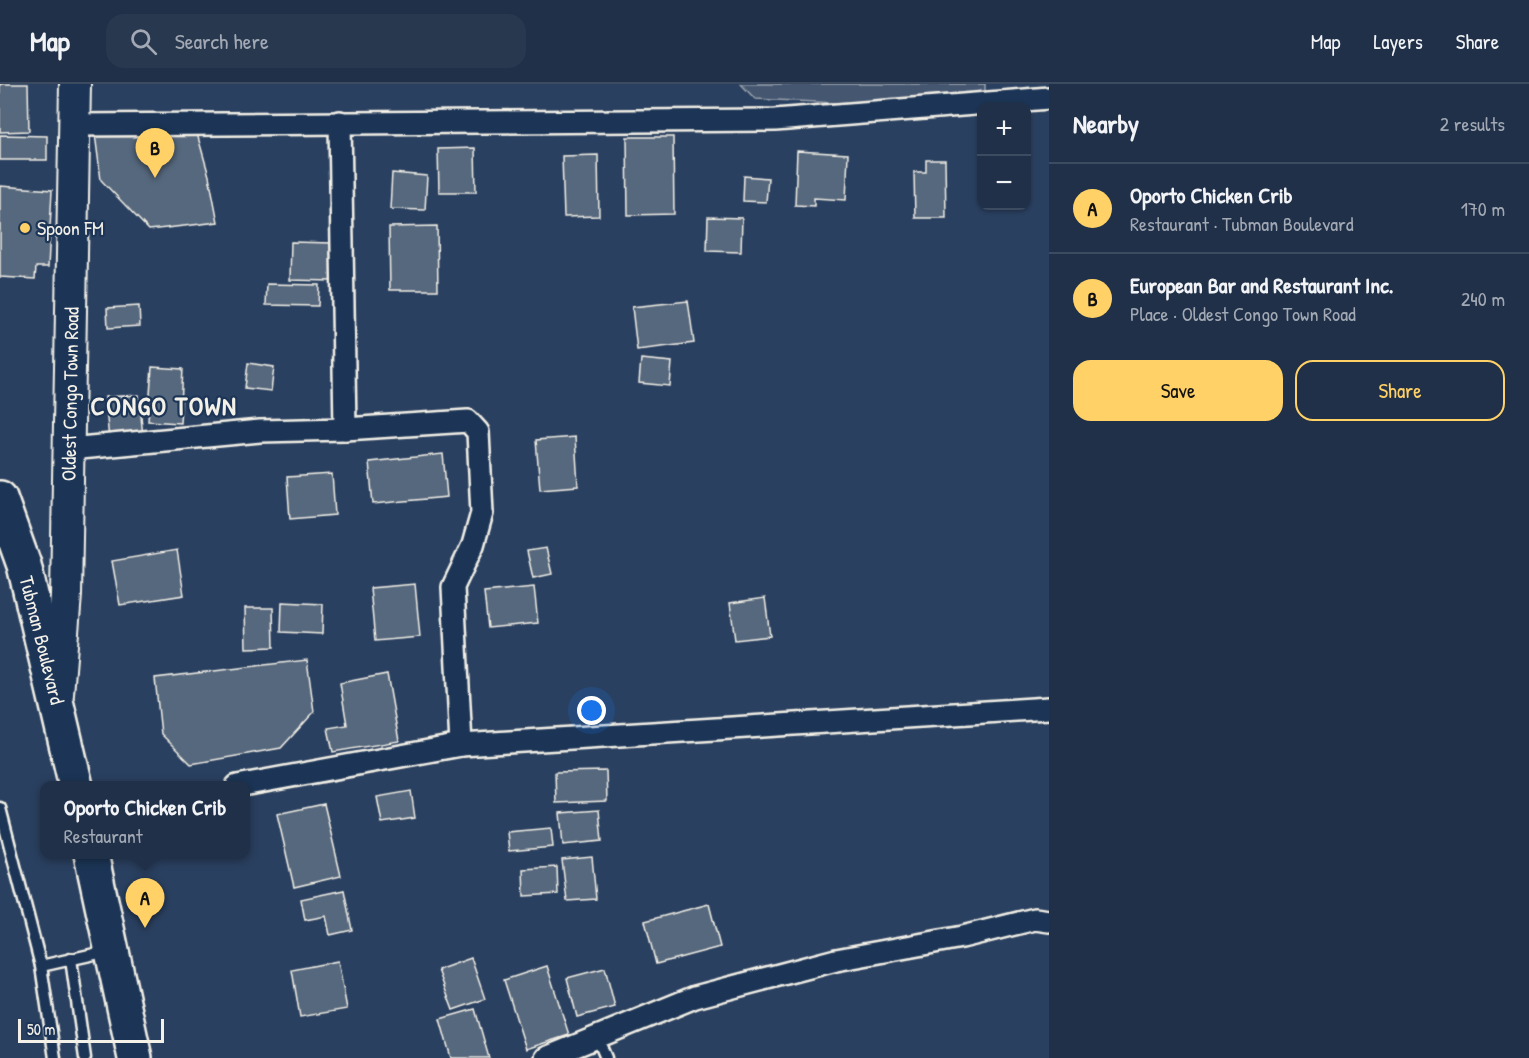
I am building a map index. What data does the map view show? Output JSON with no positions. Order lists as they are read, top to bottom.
{
  "streets": {
    "highway": ["Tubman Boulevard"],
    "street": ["Oldest Congo Town Road"]
  },
  "crossings": [
    ["Oldest Congo Town Road", "Tubman Boulevard"]
  ],
  "districts": ["CONGO TOWN"],
  "places": ["Spoon FM"],
  "scale_bar": "50 m",
  "page": {
    "header": "Map",
    "search": "Search here",
    "nav": ["Map", "Layers", "Share"],
    "heading": ["Nearby", "2 results"],
    "map_buttons": ["+", "−"],
    "pins": ["B", "A"],
    "list": [
      {
        "mark": "A",
        "name": "Oporto Chicken Crib",
        "note": "Restaurant · Tubman Boulevard",
        "value": "170 m"
      },
      {
        "mark": "B",
        "name": "European Bar and Restaurant Inc.",
        "note": "Place · Oldest Congo Town Road",
        "value": "240 m"
      }
    ],
    "buttons": ["Save", "Share"],
    "popup": ["Oporto Chicken Crib", "Restaurant"],
    "scale": "50 m"
  }
}
